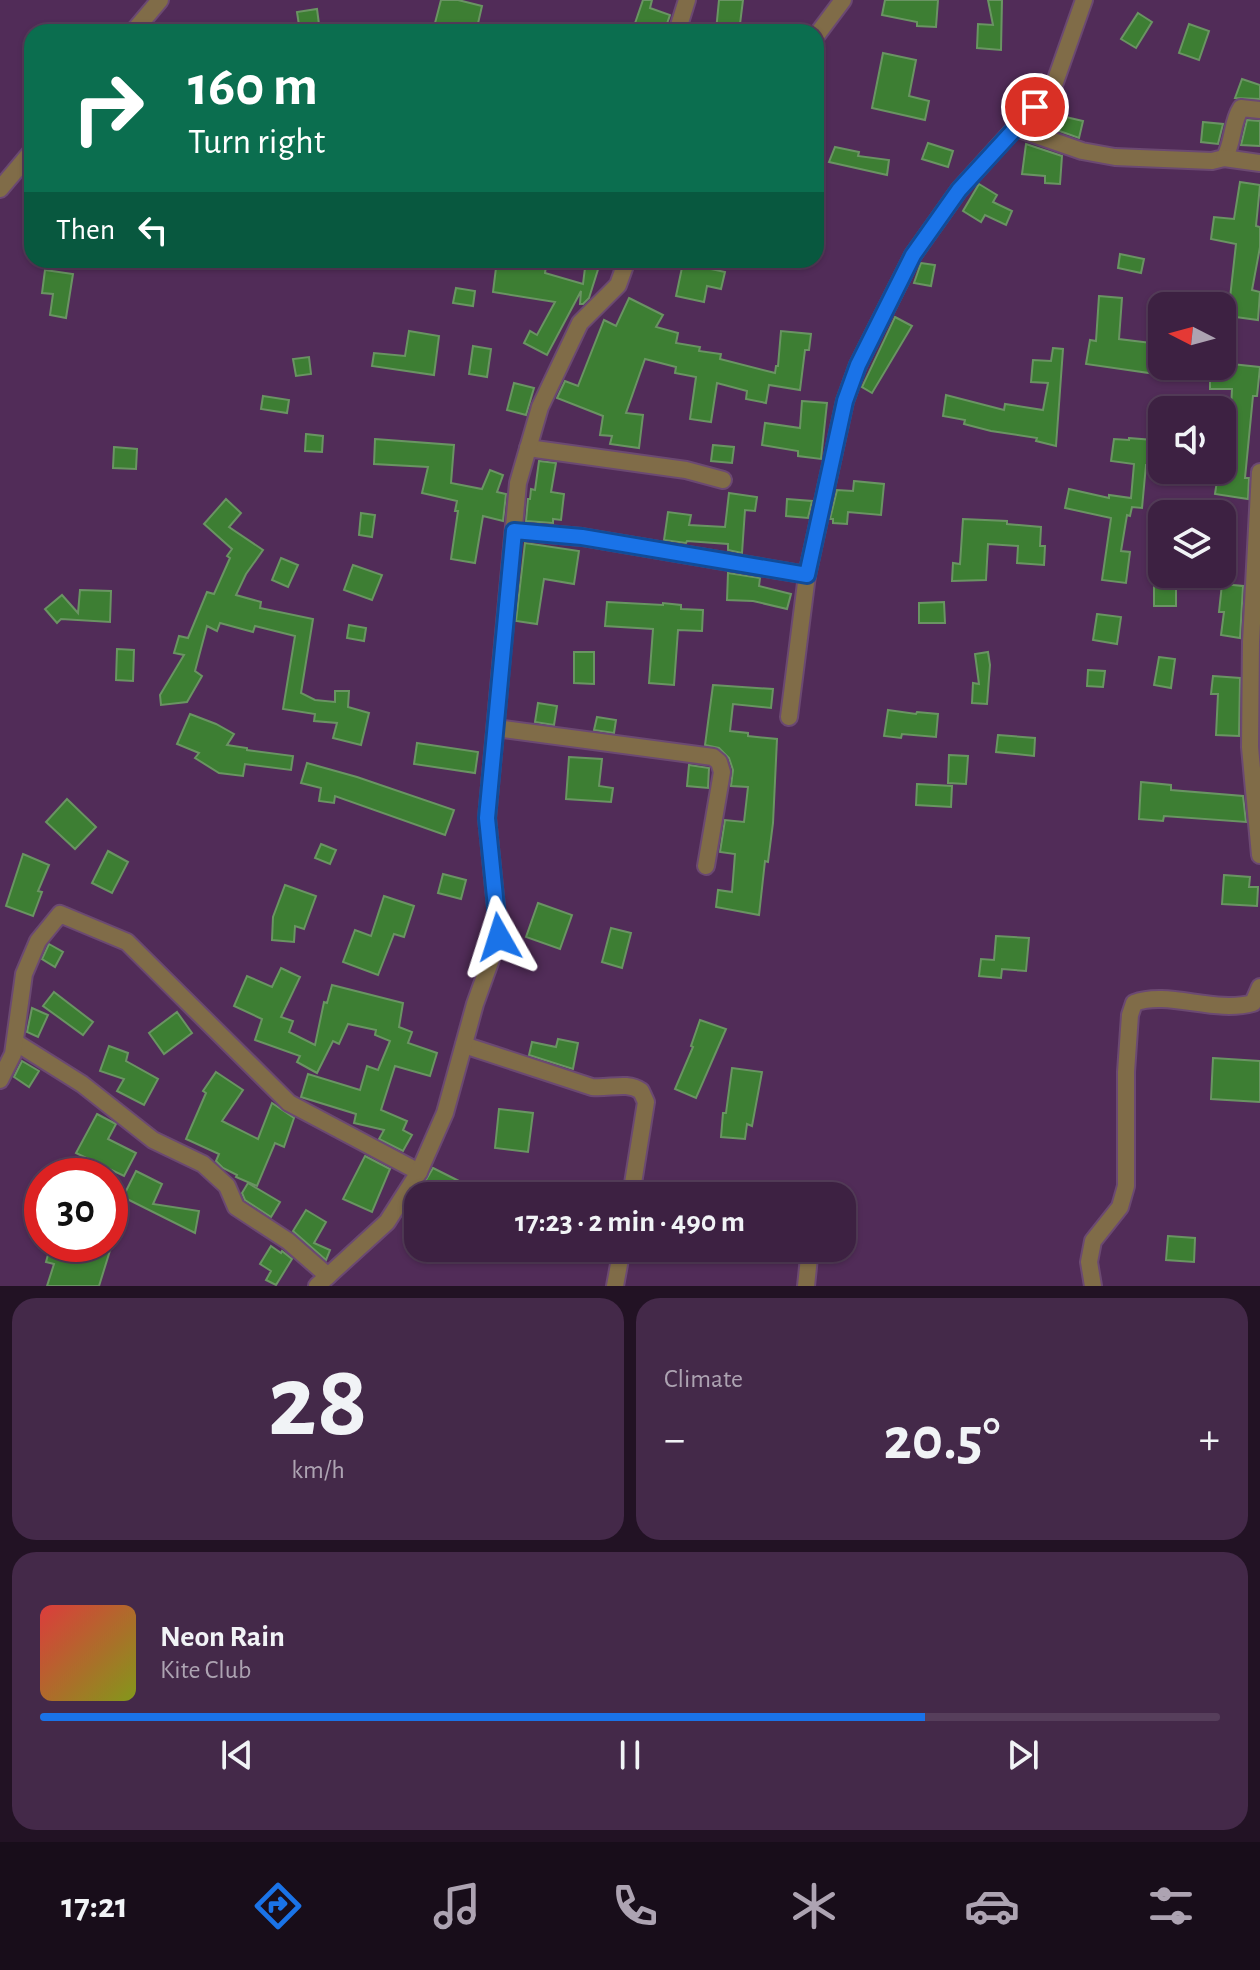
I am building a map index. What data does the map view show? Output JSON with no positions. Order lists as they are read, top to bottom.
{
  "north": "left",
  "page": {
    "turn": ["160 m", "Turn right"],
    "then": "Then",
    "limit": "30",
    "trip": "17:23 · 2 min · 490 m",
    "tile": [
      ["28", "km/h"],
      "Climate"
    ],
    "heat": ["−", "20.5°", "+"],
    "song": ["Neon Rain", "Kite Club"],
    "tabs": "17:21"
  }
}
